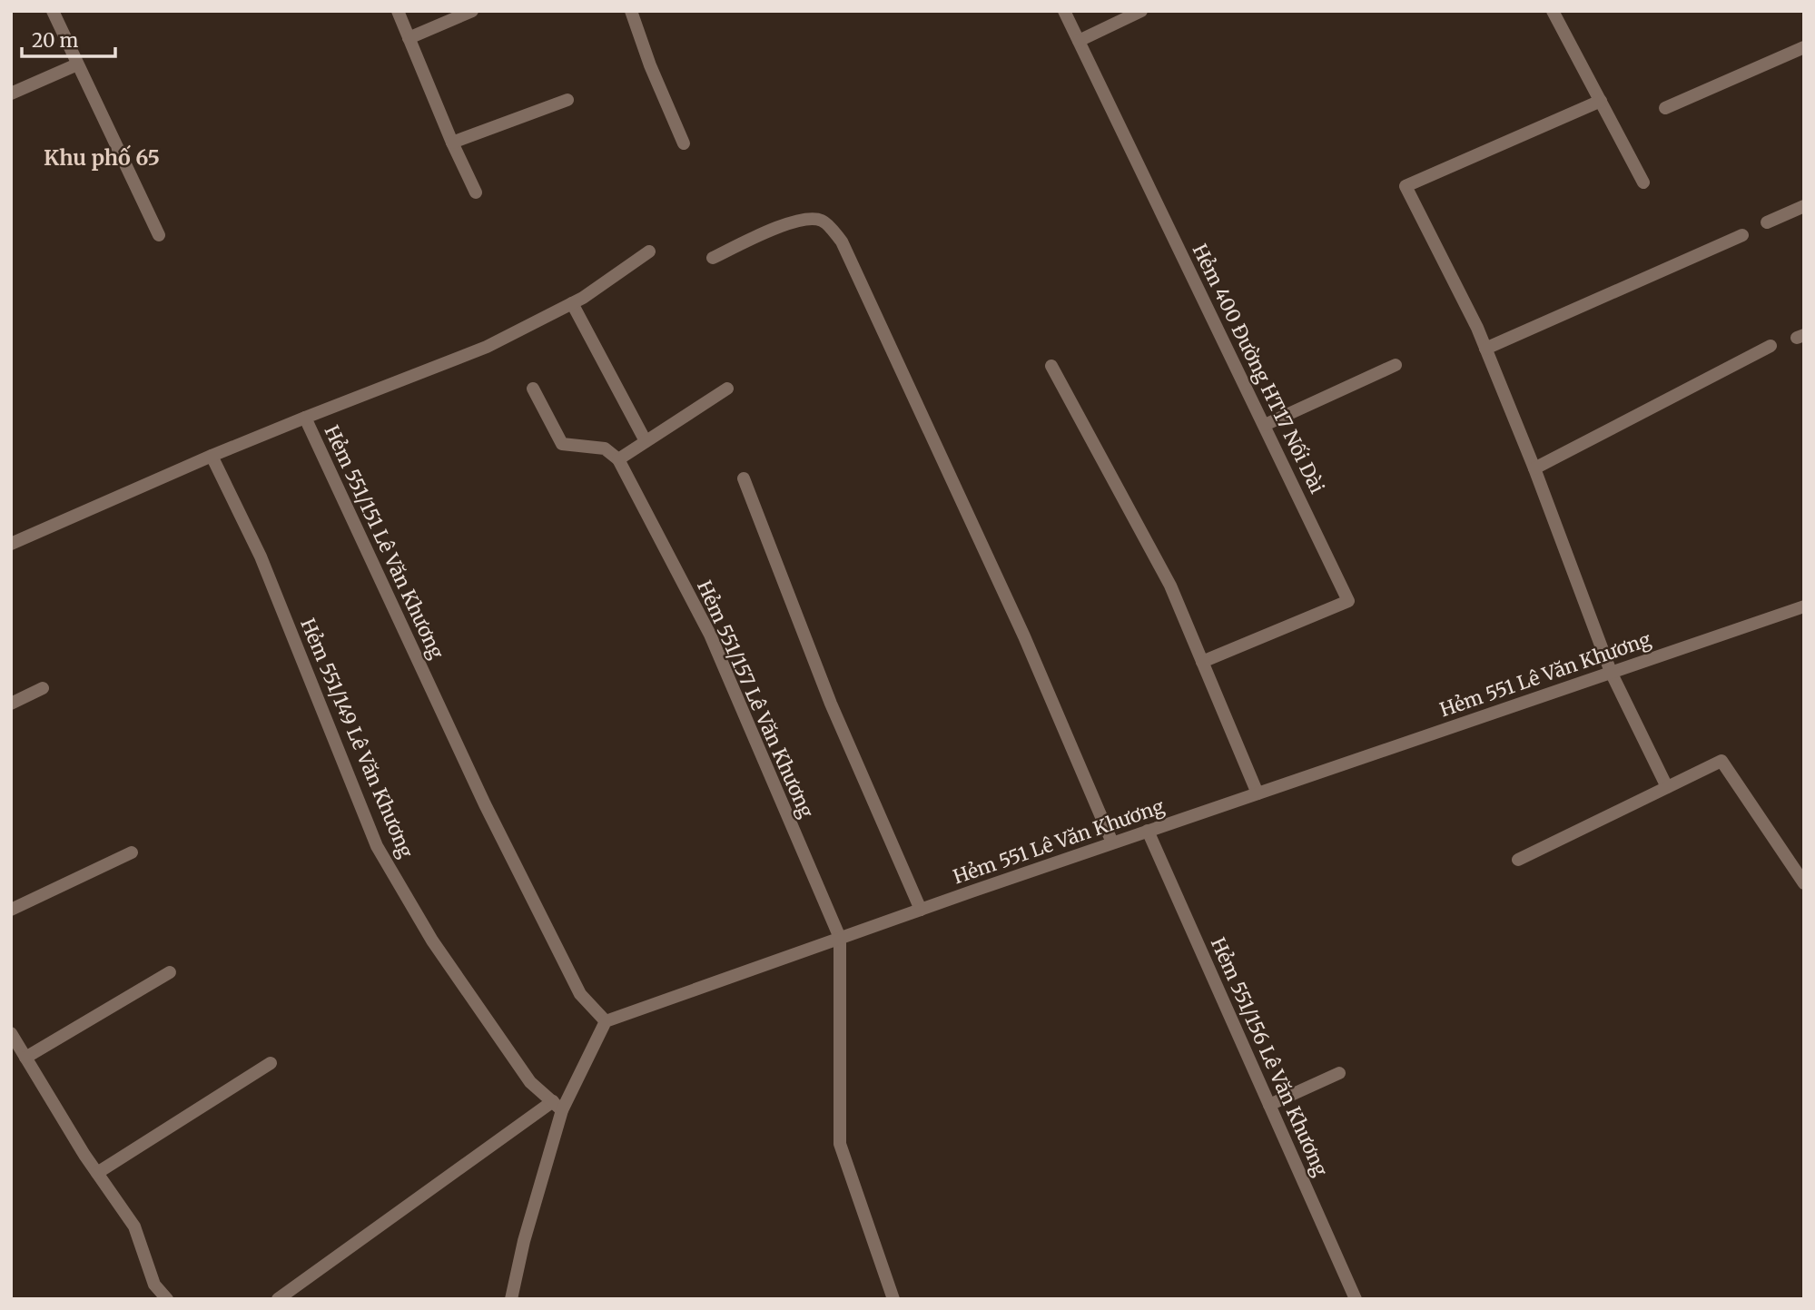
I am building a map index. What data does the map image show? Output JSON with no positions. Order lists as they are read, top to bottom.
{
  "streets": {
    "street": [
      "Hẻm 400 Đường HT17 Nối Dài",
      "Hẻm 551/151 Lê Văn Khương",
      "Hẻm 551 Lê Văn Khương",
      "Hẻm 551/157 Lê Văn Khương",
      "Hẻm 551/149 Lê Văn Khương",
      "Hẻm 551/156 Lê Văn Khương"
    ]
  },
  "crossings": [
    ["Hẻm 551/151 Lê Văn Khương", "Hẻm 551 Lê Văn Khương"],
    ["Hẻm 551 Lê Văn Khương", "Hẻm 551/157 Lê Văn Khương"],
    ["Hẻm 551 Lê Văn Khương", "Hẻm 551/156 Lê Văn Khương"]
  ],
  "districts": ["Khu phố 65"],
  "scale_bar": "20 m"
}
